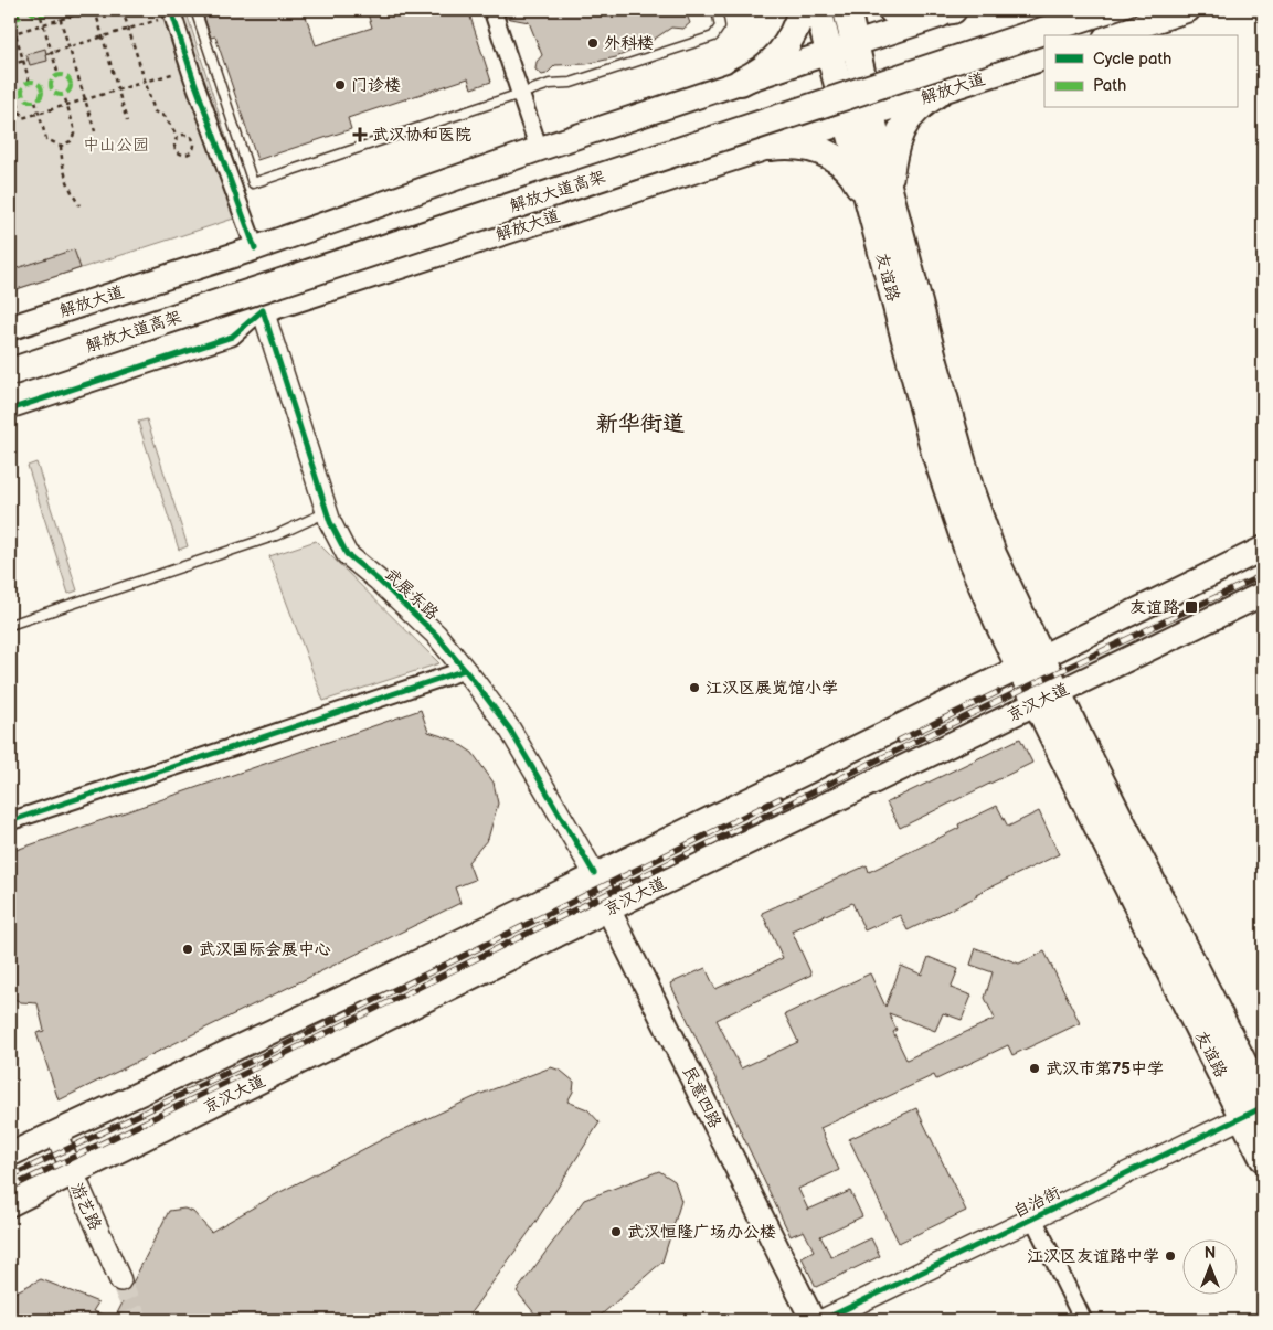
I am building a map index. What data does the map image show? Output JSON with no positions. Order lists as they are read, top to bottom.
{
  "streets": {
    "main road": [
      "解放大道",
      "解放大道高架",
      "友谊路",
      "京汉大道",
      "民意四路"
    ],
    "street": ["武展东路", "自治街", "游艺路"]
  },
  "crossings": [
    ["解放大道", "友谊路"],
    ["解放大道", "武展东路"],
    ["友谊路", "京汉大道"],
    ["友谊路", "自治街"],
    ["武展东路", "民意四路"],
    ["京汉大道", "民意四路"],
    ["京汉大道", "游艺路"]
  ],
  "districts": ["新华街道"],
  "parks": ["中山公园"],
  "places": {
    "other": [
      "外科楼",
      "门诊楼",
      "江汉区展览馆小学",
      "武汉国际会展中心",
      "武汉市第75中学",
      "武汉恒隆广场办公楼",
      "江汉区友谊路中学"
    ],
    "health": ["武汉协和医院"],
    "transit": ["友谊路"]
  },
  "legend": ["Cycle path", "Path"],
  "north": "top"
}
